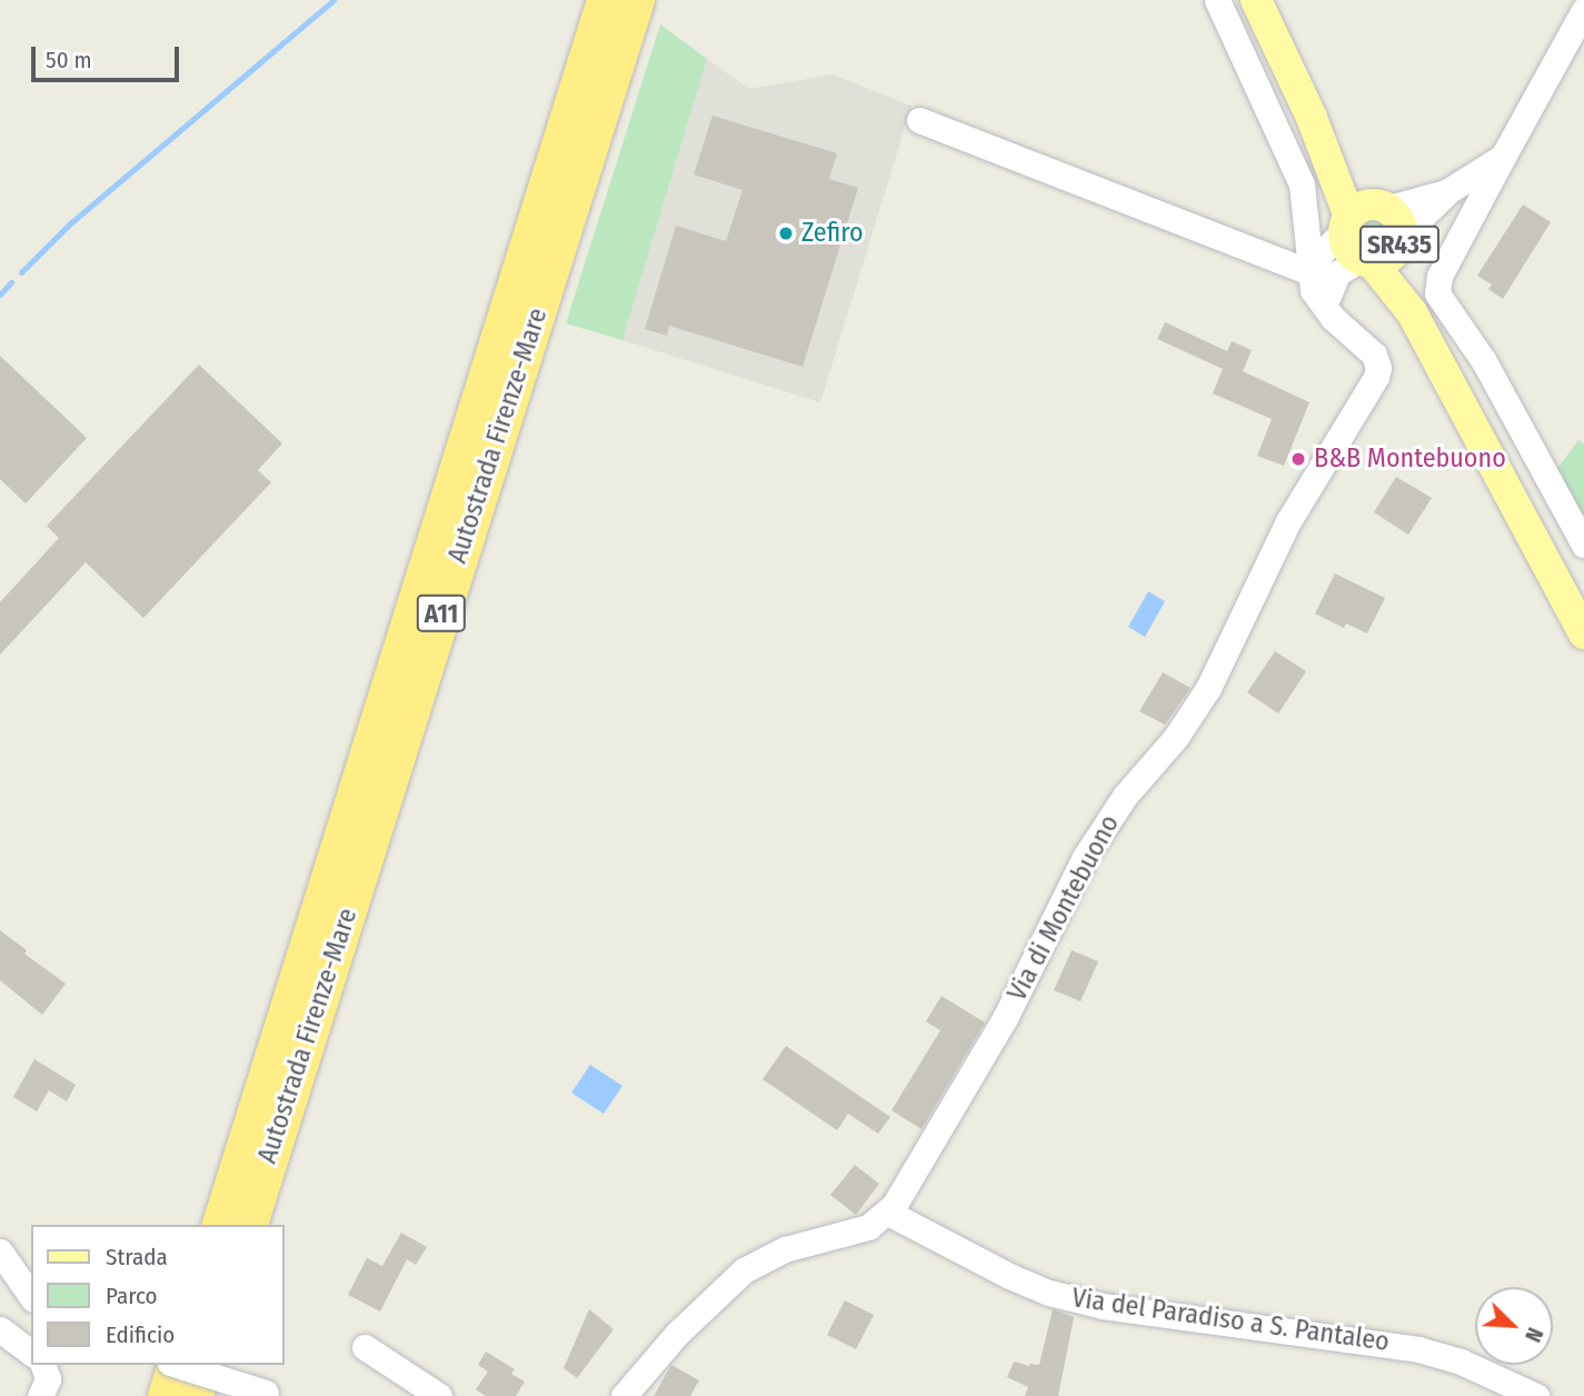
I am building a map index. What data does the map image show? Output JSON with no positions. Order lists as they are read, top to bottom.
{
  "streets": {
    "highway": ["Autostrada Firenze-Mare", "A11"],
    "main road": ["SR435"],
    "street": ["Via di Montebuono", "Via del Paradiso a S. Pantaleo"]
  },
  "crossings": [
    ["Via di Montebuono", "Via del Paradiso a S. Pantaleo"]
  ],
  "places": ["Zefiro", "B&B Montebuono"],
  "legend": ["Strada", "Parco", "Edificio"],
  "scale_bar": "50 m",
  "north": "bottom right"
}
